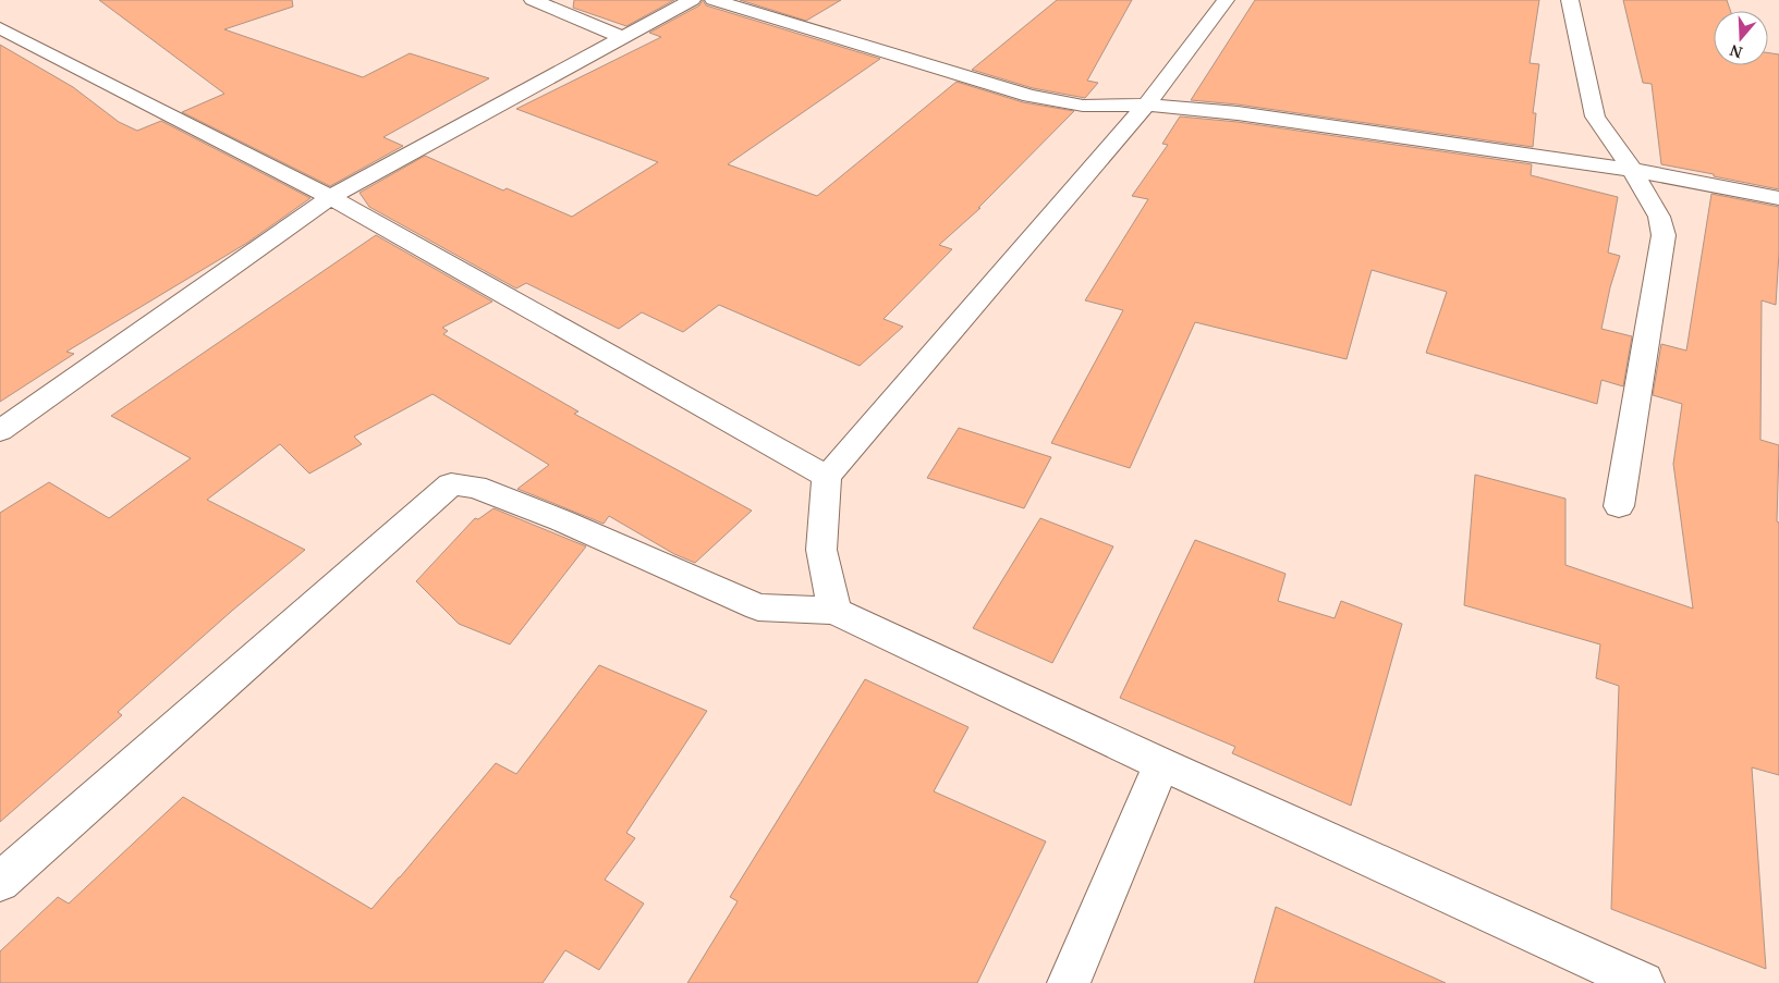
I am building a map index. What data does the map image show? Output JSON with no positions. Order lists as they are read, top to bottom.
{
  "north": "bottom"
}
